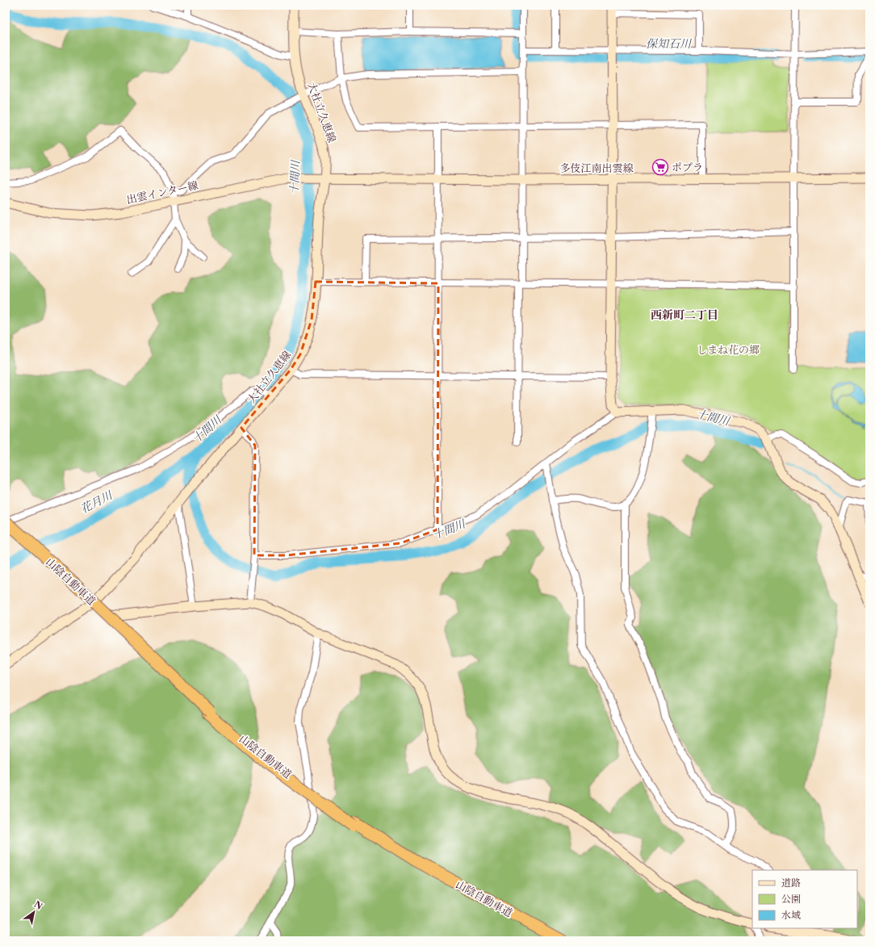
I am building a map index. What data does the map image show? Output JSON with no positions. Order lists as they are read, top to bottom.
{
  "streets": {
    "highway": ["山陰自動車道"],
    "main road": ["大社立久恵線", "多伎江南出雲線", "出雲インター線"]
  },
  "crossings": [
    ["大社立久恵線", "多伎江南出雲線"],
    ["大社立久恵線", "出雲インター線"],
    ["多伎江南出雲線", "出雲インター線"]
  ],
  "districts": ["西新町二丁目"],
  "water": ["保知石川", "十間川", "花月川"],
  "parks": ["しまね花の郷"],
  "places": {
    "supermarket": ["ポプラ"]
  },
  "legend": ["道路", "公園", "水域"],
  "north": "top right"
}
